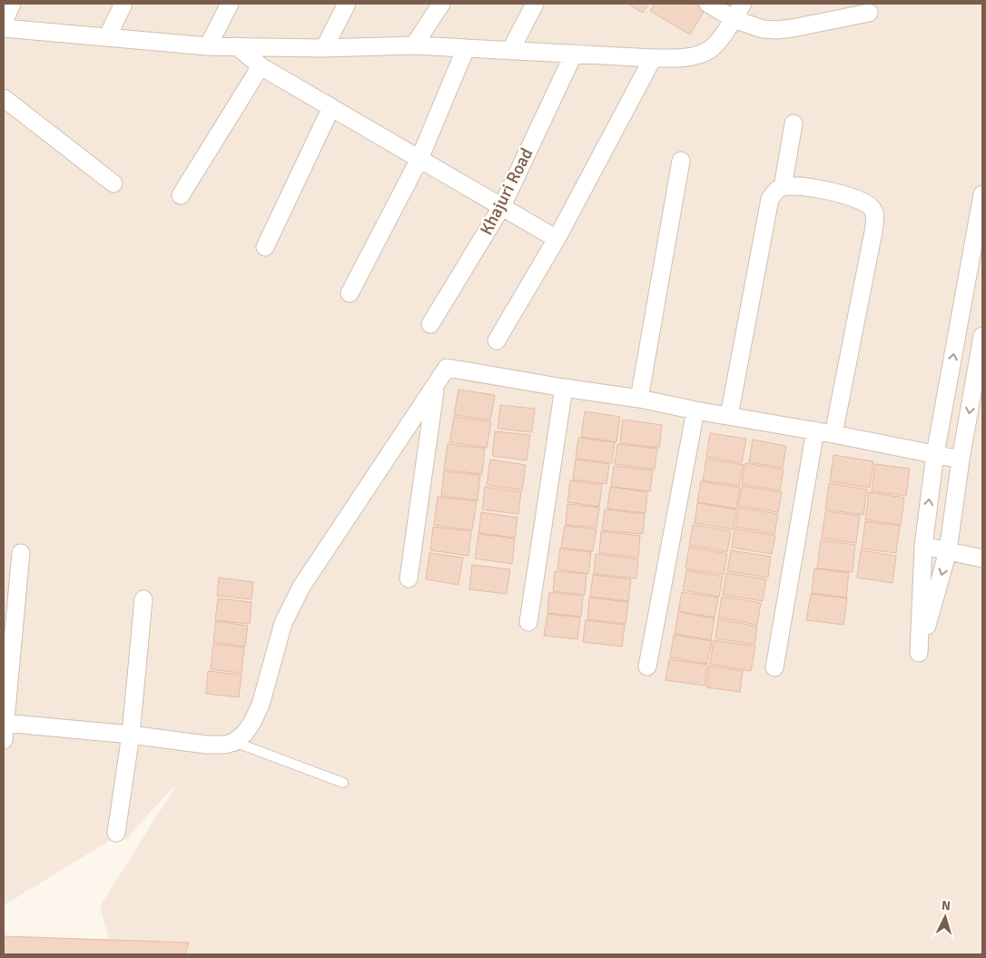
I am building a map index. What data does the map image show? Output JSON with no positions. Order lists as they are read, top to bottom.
{
  "streets": {
    "street": ["Khajuri Road"]
  },
  "north": "top"
}
